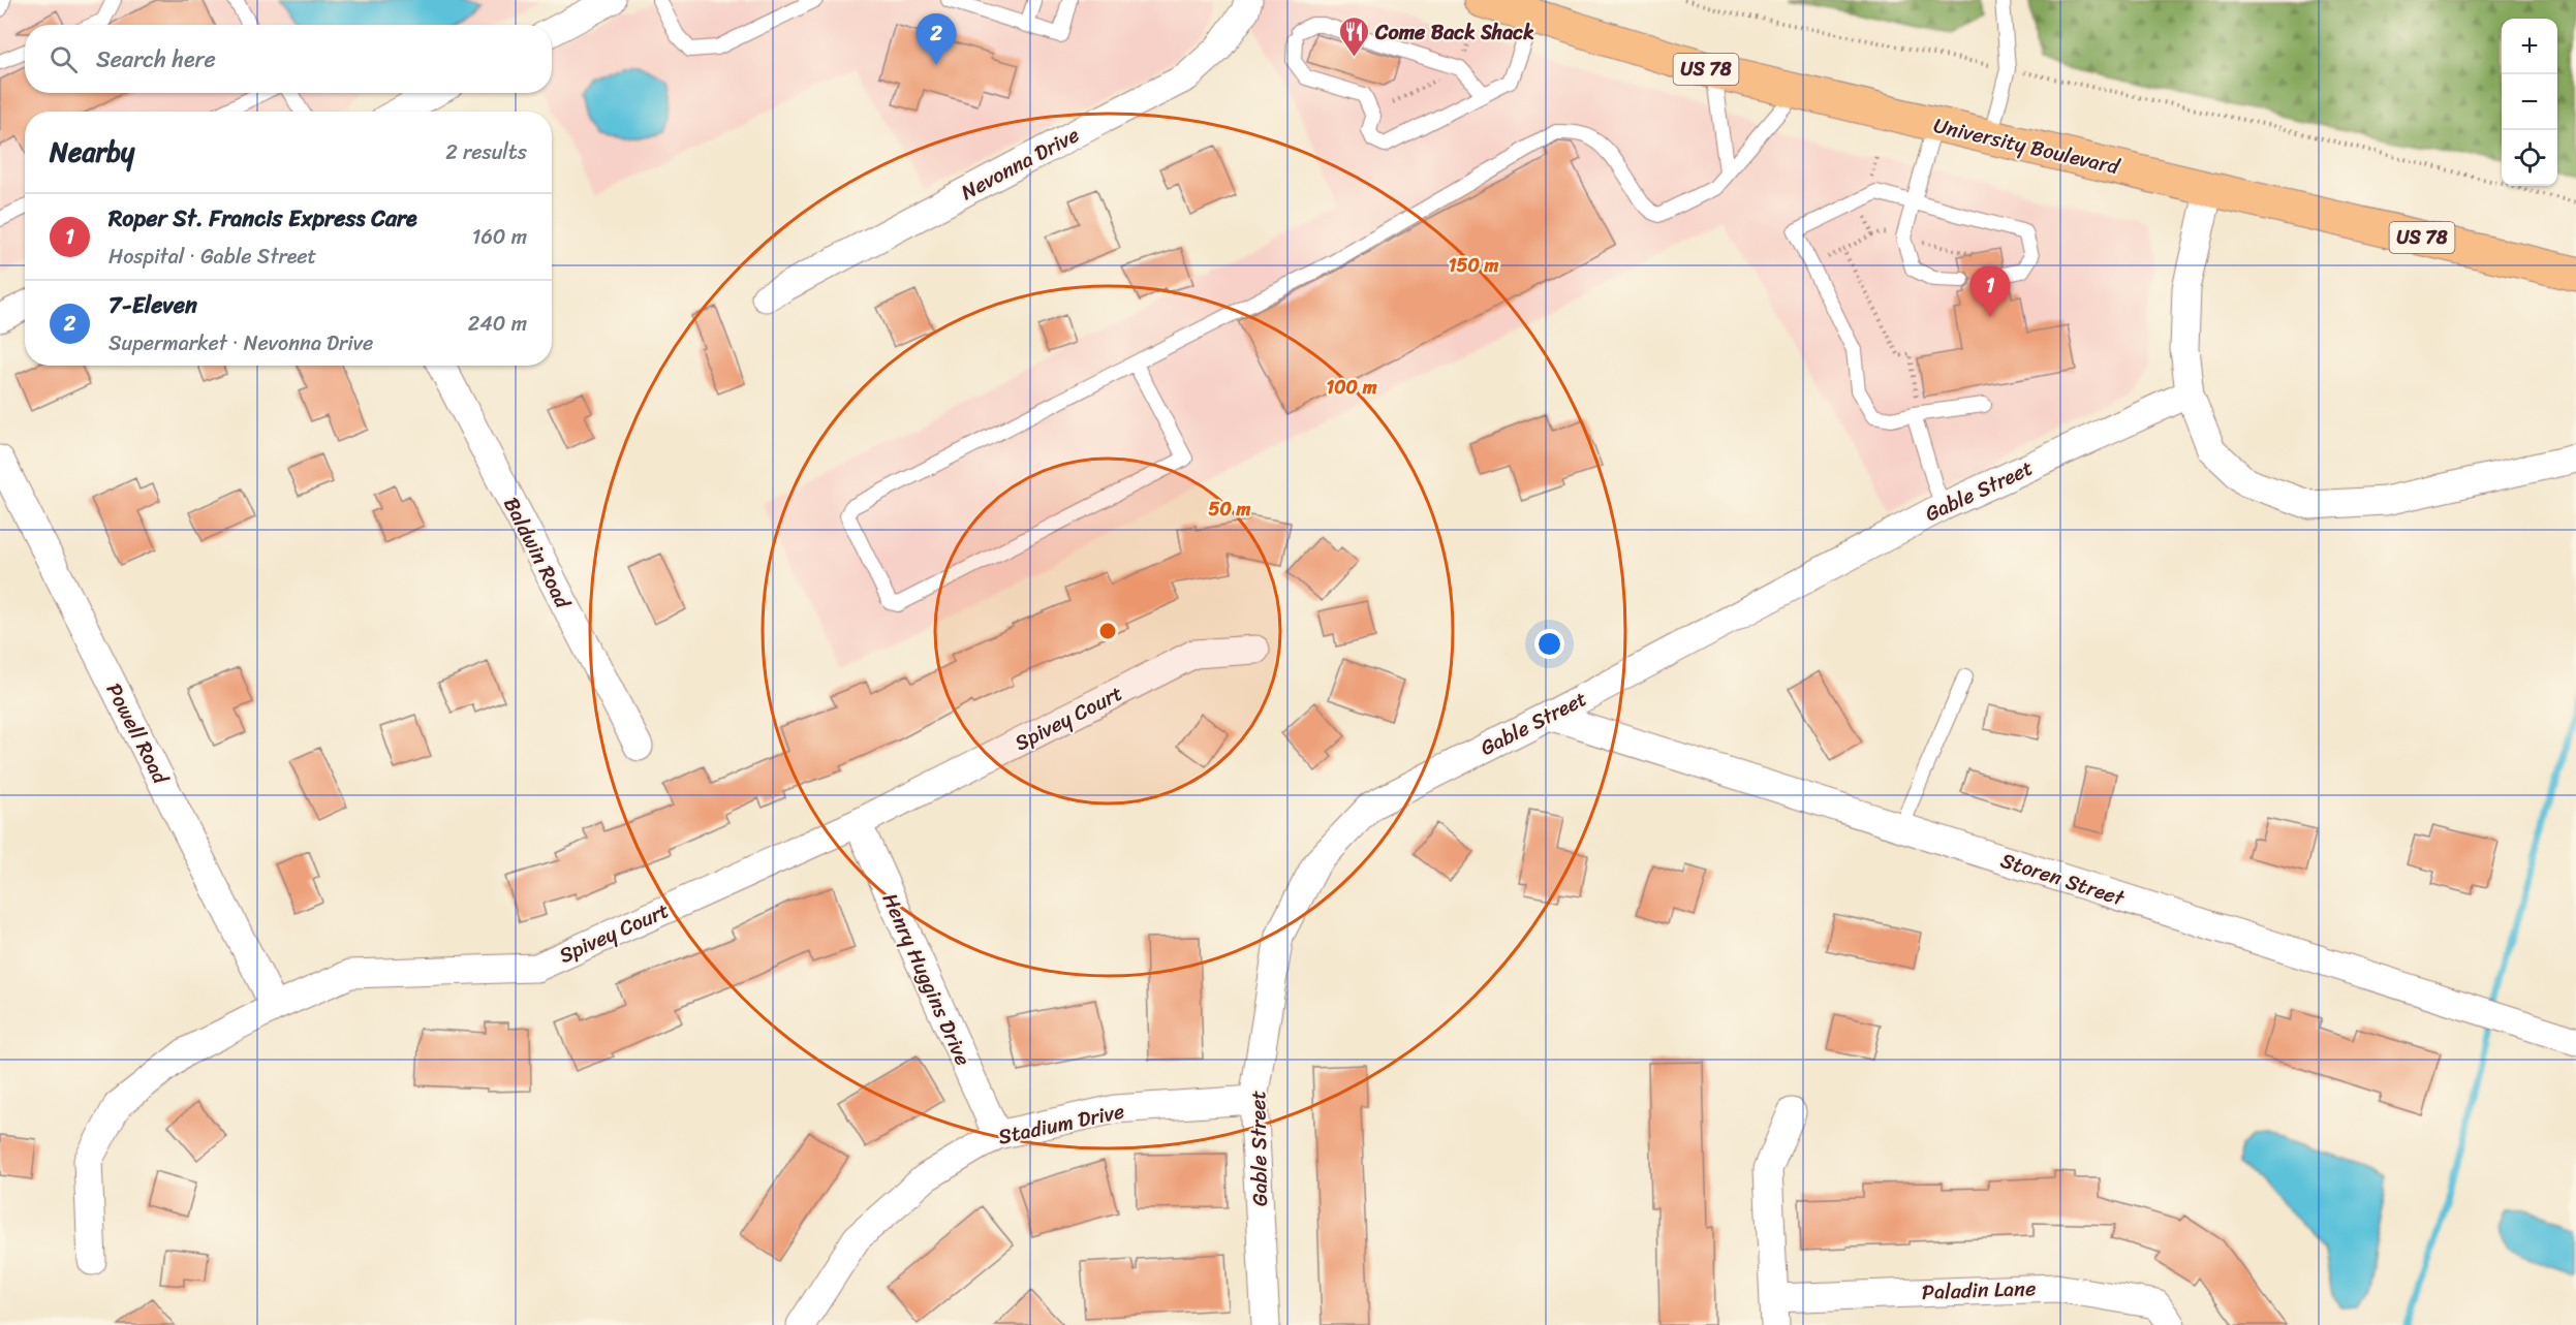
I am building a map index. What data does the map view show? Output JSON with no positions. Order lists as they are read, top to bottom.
{
  "streets": {
    "main road": ["US 78", "University Boulevard"],
    "street": [
      "Nevonna Drive",
      "Gable Street",
      "Baldwin Road",
      "Spivey Court",
      "Powell Road",
      "Storen Street",
      "Henry Huggins Drive",
      "Stadium Drive",
      "Paladin Lane"
    ]
  },
  "crossings": [
    ["Gable Street", "Storen Street"],
    ["Gable Street", "Stadium Drive"],
    ["Spivey Court", "Powell Road"],
    ["Spivey Court", "Henry Huggins Drive"],
    ["Henry Huggins Drive", "Stadium Drive"]
  ],
  "places": {
    "restaurant": ["Come Back Shack"]
  },
  "page": {
    "pins": ["2", "1"],
    "map_buttons": ["+", "−"],
    "search": "Search here",
    "heading": ["Nearby", "2 results"],
    "list": [
      {
        "mark": "1",
        "name": "Roper St. Francis Express Care",
        "note": "Hospital · Gable Street",
        "value": "160 m"
      },
      {
        "mark": "2",
        "name": "7-Eleven",
        "note": "Supermarket · Nevonna Drive",
        "value": "240 m"
      }
    ]
  },
  "rings": ["150 m", "100 m", "50 m"]
}
